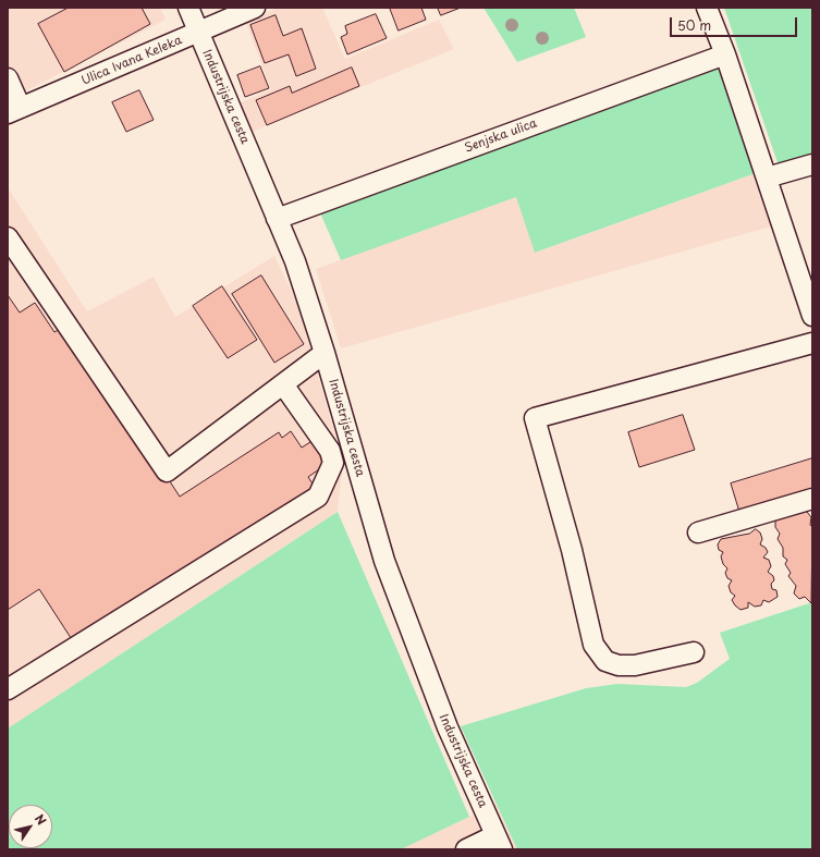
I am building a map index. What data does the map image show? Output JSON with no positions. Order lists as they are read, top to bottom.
{
  "streets": {
    "street": ["Ulica Ivana Keleka", "Industrijska cesta", "Senjska ulica"]
  },
  "crossings": [
    ["Ulica Ivana Keleka", "Industrijska cesta"],
    ["Industrijska cesta", "Senjska ulica"]
  ],
  "scale_bar": "50 m",
  "north": "top right"
}
